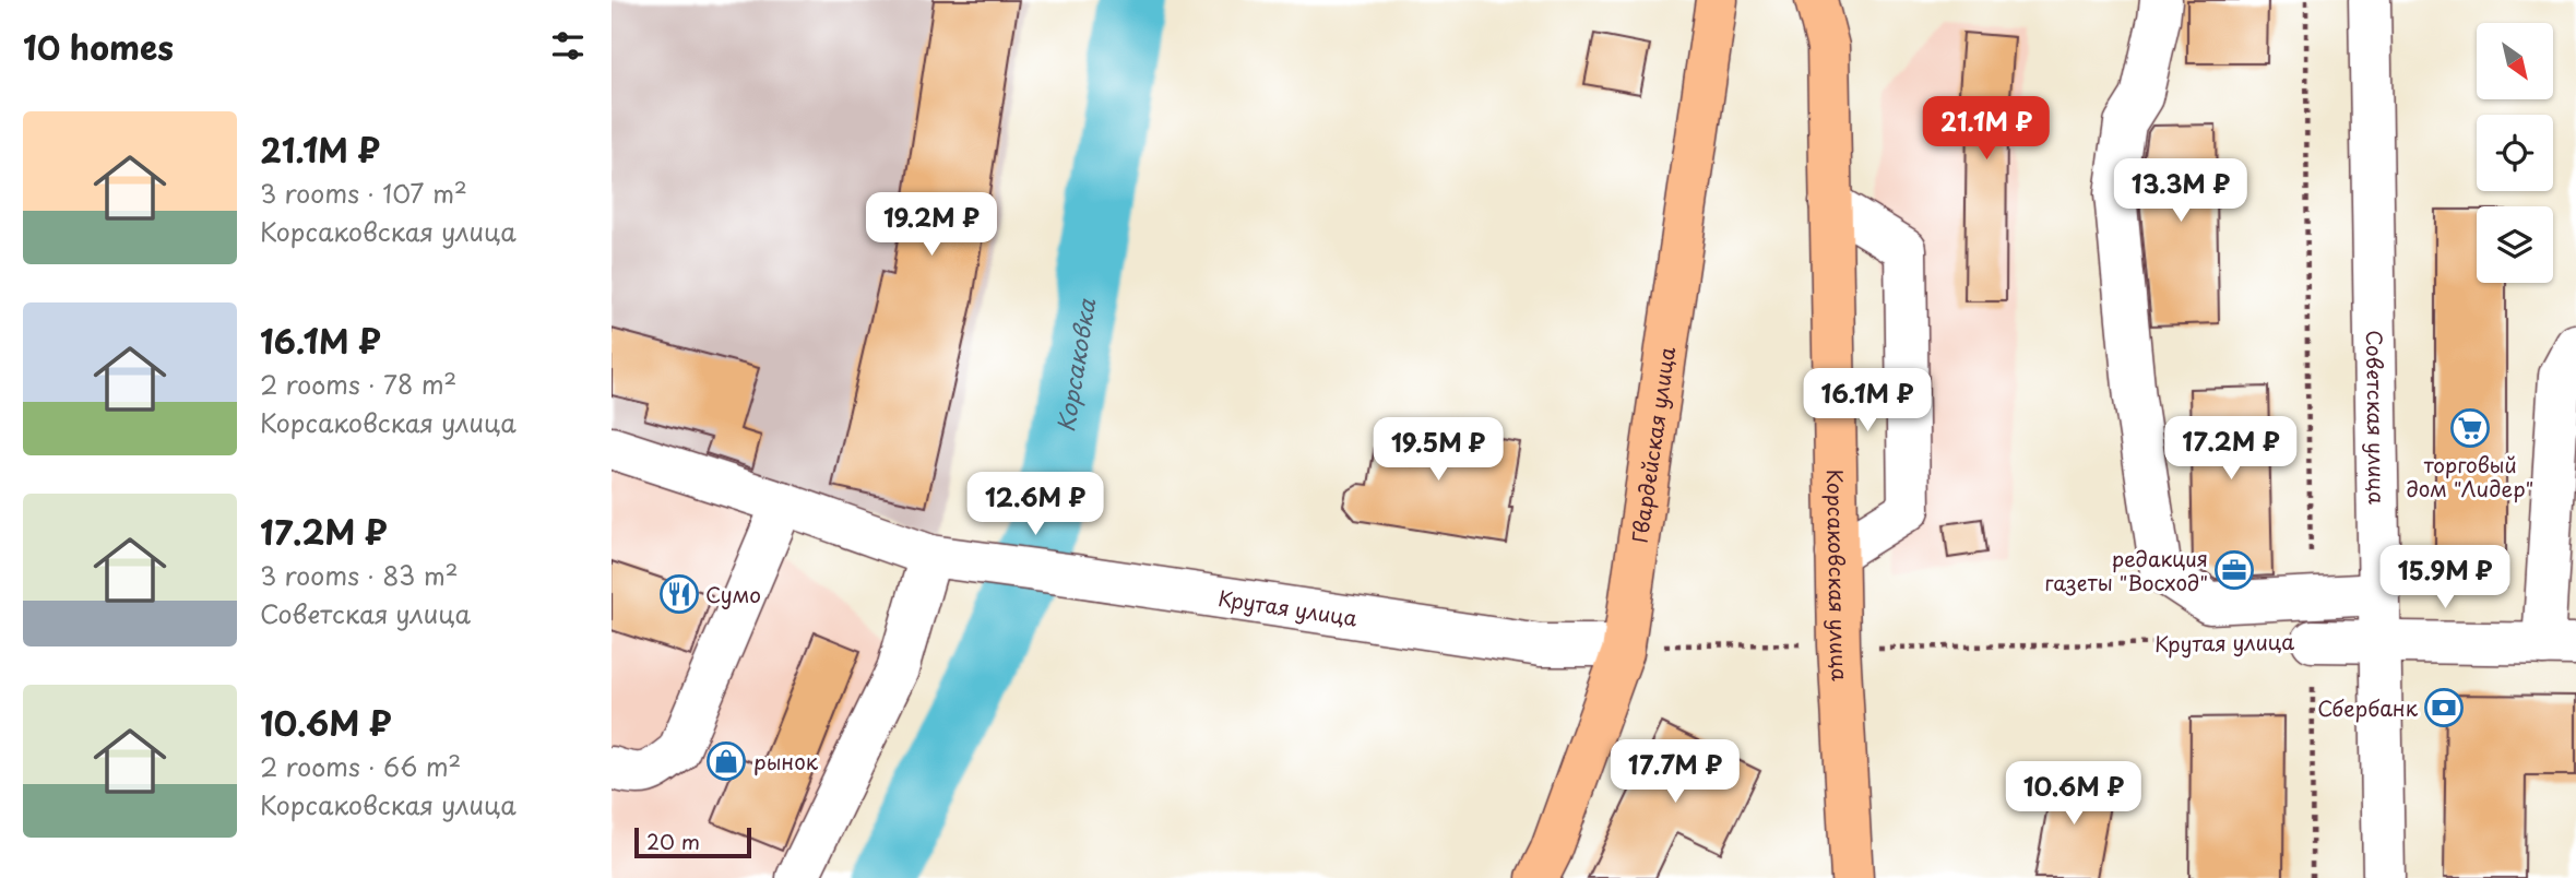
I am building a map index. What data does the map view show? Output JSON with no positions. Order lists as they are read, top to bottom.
{
  "streets": {
    "main road": ["Гвардейская улица", "Корсаковская улица"],
    "street": ["Советская улица", "Крутая улица"]
  },
  "crossings": [
    ["Советская улица", "Крутая улица"],
    ["Гвардейская улица", "Крутая улица"]
  ],
  "water": ["Корсаковка"],
  "places": {
    "supermarket": ["торговый дом \"Лидер\""],
    "office": ["редакция газеты \"Восход\""],
    "restaurant": ["Сумо"],
    "bank": ["Сбербанк"],
    "shop": ["рынок"]
  },
  "scale_bar": "20 m",
  "north": "bottom right",
  "page": {
    "heading": "10 homes",
    "list": [
      {
        "name": "21.1M ₽",
        "note": "3 rooms · 107 m² · Корсаковская улица"
      },
      {
        "name": "16.1M ₽",
        "note": "2 rooms · 78 m² · Корсаковская улица"
      },
      {
        "name": "17.2M ₽",
        "note": "3 rooms · 83 m² · Советская улица"
      },
      {
        "name": "10.6M ₽",
        "note": "2 rooms · 66 m² · Корсаковская улица"
      }
    ],
    "price": [
      "21.1M ₽",
      "13.3M ₽",
      "19.2M ₽",
      "16.1M ₽",
      "17.2M ₽",
      "19.5M ₽",
      "12.6M ₽",
      "15.9M ₽",
      "17.7M ₽",
      "10.6M ₽"
    ],
    "scale": "20 m"
  }
}
